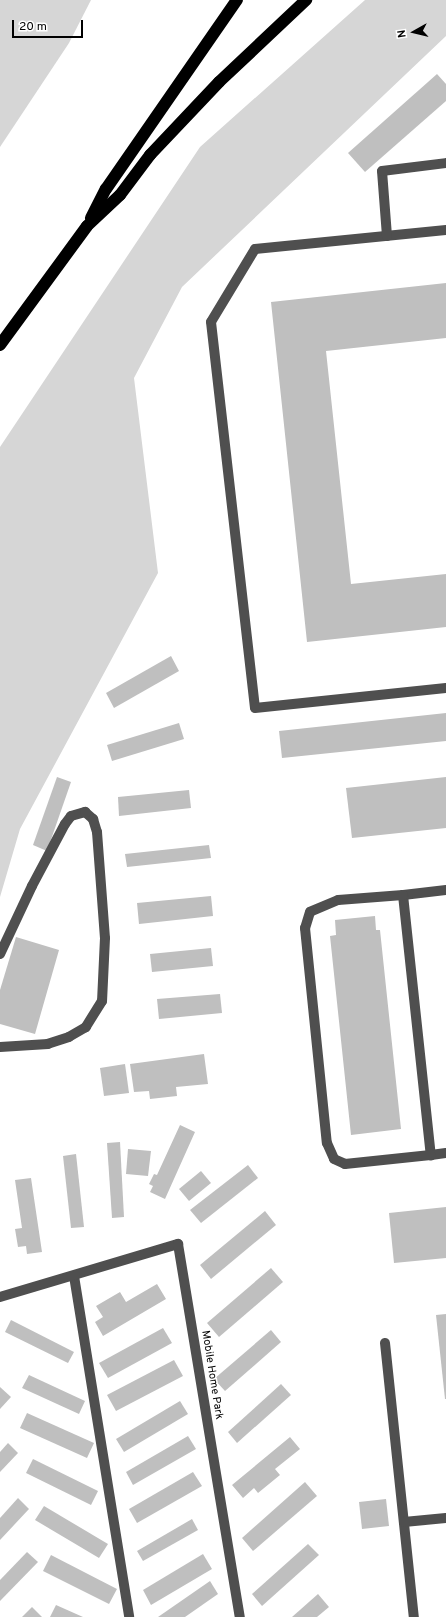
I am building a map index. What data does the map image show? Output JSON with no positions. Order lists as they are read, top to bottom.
{
  "streets": {
    "street": ["Mobile Home Park"]
  },
  "scale_bar": "20 m",
  "north": "left"
}
